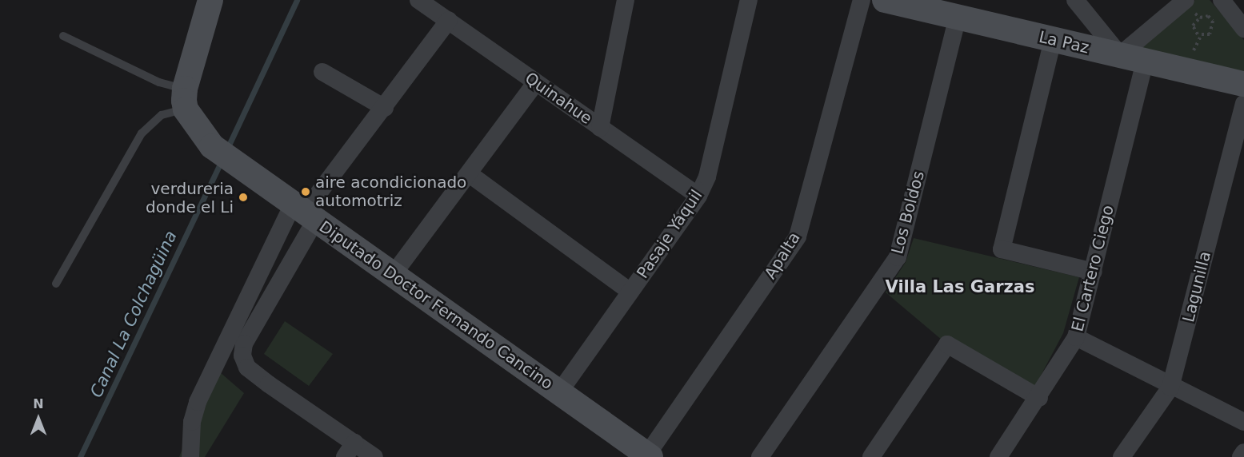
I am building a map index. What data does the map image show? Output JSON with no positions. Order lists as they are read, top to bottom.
{
  "streets": {
    "street": [
      "La Paz",
      "Quinahue",
      "Los Boldos",
      "Pasaje Yáquil",
      "Apalta",
      "El Cartero Ciego",
      "Lagunilla",
      "Diputado Doctor Fernando Cancino"
    ]
  },
  "crossings": [
    ["La Paz", "Los Boldos"],
    ["La Paz", "El Cartero Ciego"],
    ["Quinahue", "Pasaje Yáquil"],
    ["Pasaje Yáquil", "Diputado Doctor Fernando Cancino"],
    ["Apalta", "Diputado Doctor Fernando Cancino"]
  ],
  "districts": ["Villa Las Garzas"],
  "water": ["Canal La Colchagüina"],
  "places": ["aire acondicionado automotriz", "verdureria donde el Li"],
  "north": "top"
}
